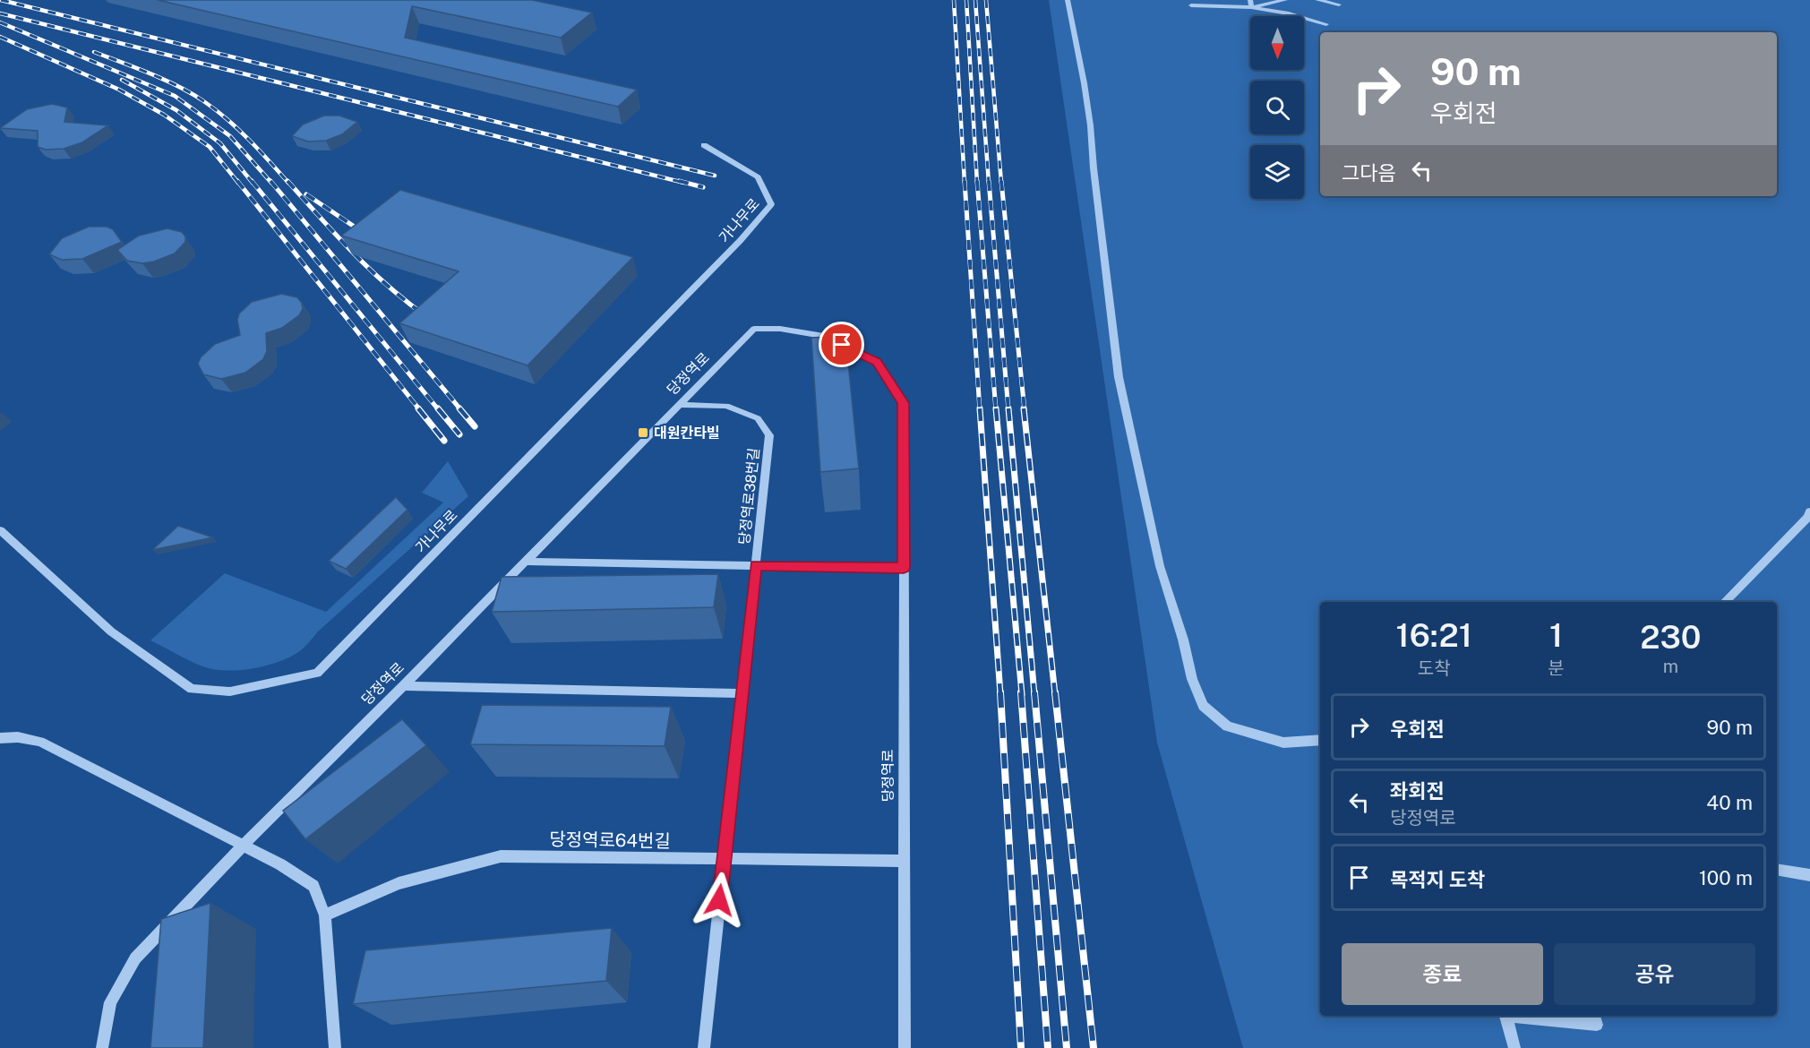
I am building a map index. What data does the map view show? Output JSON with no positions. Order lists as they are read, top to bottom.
{
  "streets": {
    "street": [
      "가나무로",
      "당정역로",
      "당정역로38번길",
      "당정역로64번길"
    ]
  },
  "crossings": [
    ["당정역로", "당정역로38번길"],
    ["당정역로", "당정역로64번길"],
    ["당정역로38번길", "당정역로64번길"]
  ],
  "places": {
    "transit": ["대원칸타빌"]
  },
  "north": "bottom",
  "page": {
    "turn": ["90 m", "우회전"],
    "then": "그다음",
    "eta": [
      "16:21",
      "도착",
      "1",
      "분",
      "230",
      "m"
    ],
    "list": [
      {
        "name": "우회전",
        "value": "90 m"
      },
      {
        "name": "좌회전",
        "note": "당정역로",
        "value": "40 m"
      },
      {
        "name": "목적지 도착",
        "value": "100 m"
      }
    ],
    "buttons": ["종료", "공유"]
  }
}
